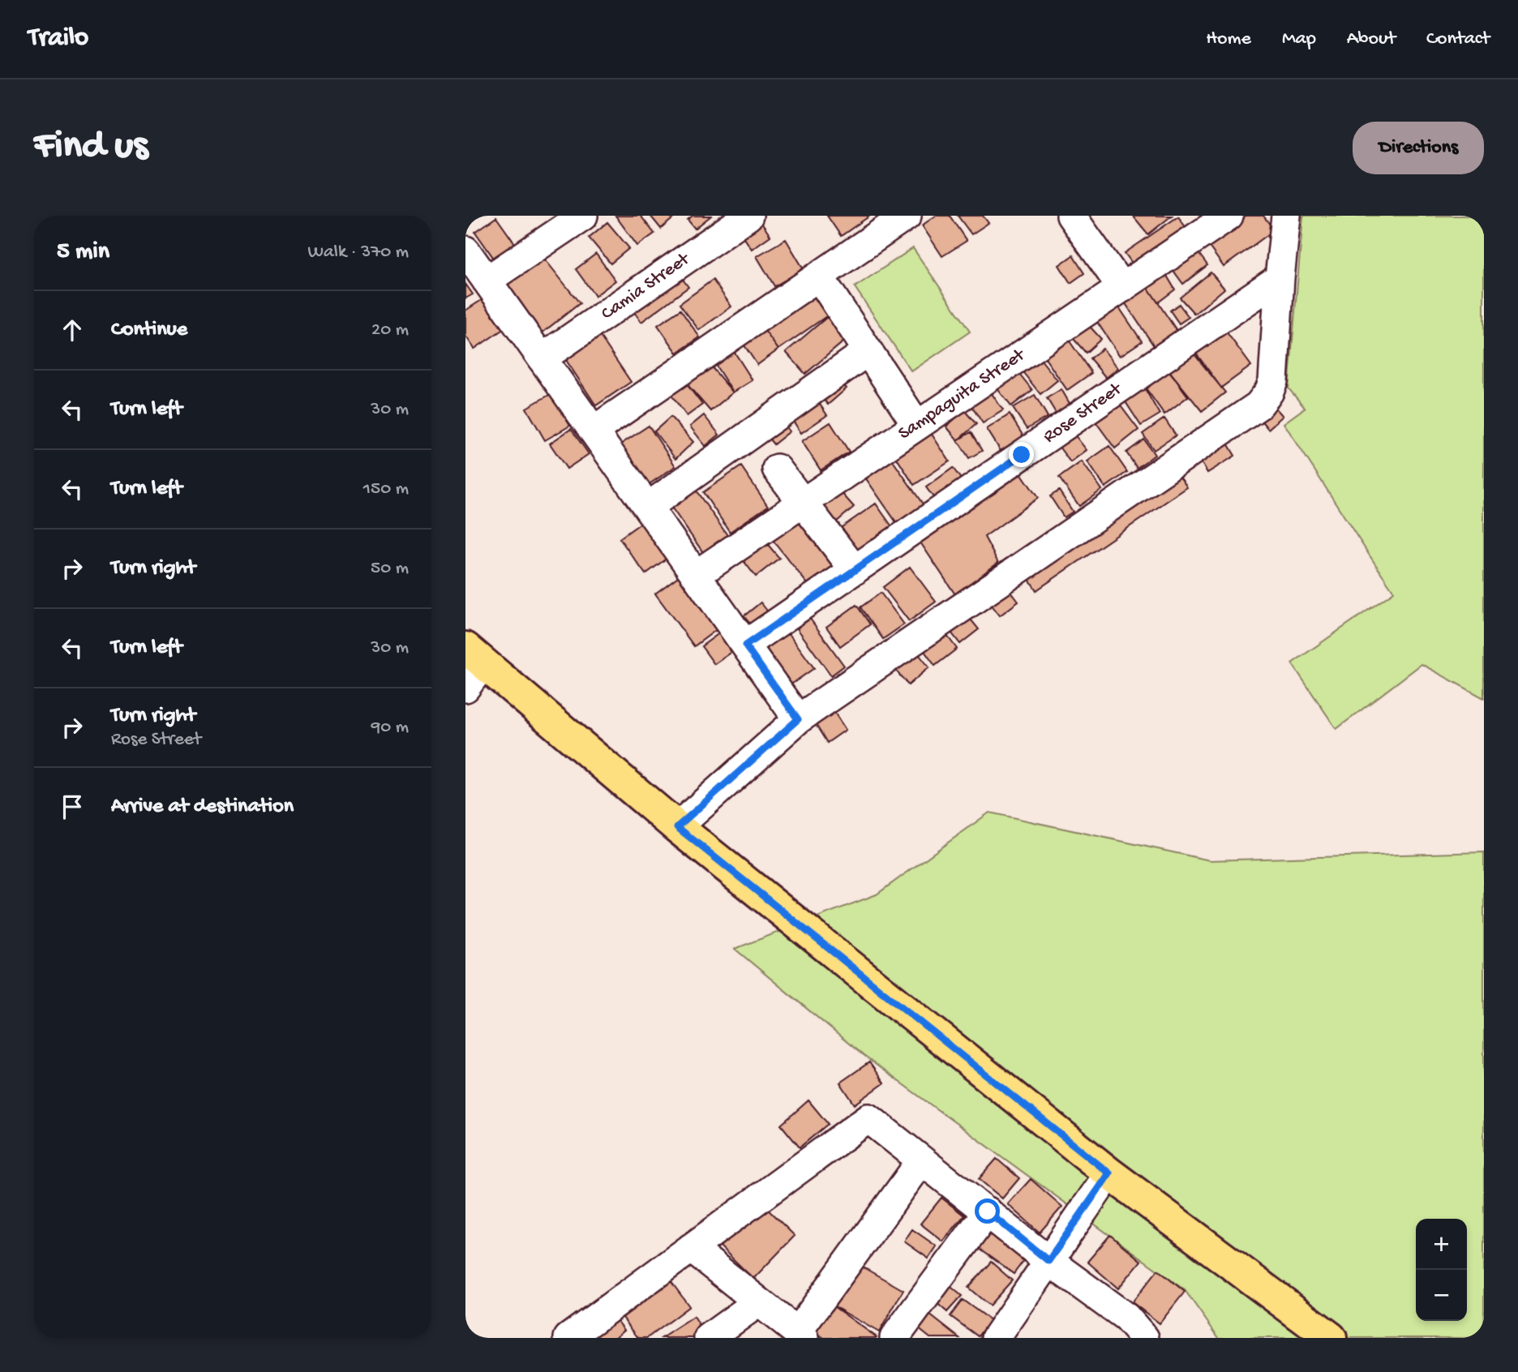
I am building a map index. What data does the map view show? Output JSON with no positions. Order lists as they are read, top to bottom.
{
  "streets": {
    "street": ["Camia Street", "Sampaguita Street", "Rose Street"]
  },
  "page": {
    "header": "Trailo",
    "nav": [
      "Home",
      "Map",
      "About",
      "Contact"
    ],
    "buttons": "Directions",
    "title": "Find us",
    "heading": ["5 min", "Walk · 370 m"],
    "list": [
      ["Continue", "20 m"],
      ["Turn left", "30 m"],
      ["Turn left", "150 m"],
      ["Turn right", "50 m"],
      ["Turn left", "30 m"],
      ["Turn right", "Rose Street", "90 m"],
      "Arrive at destination"
    ],
    "map_buttons": ["+", "−"]
  }
}
